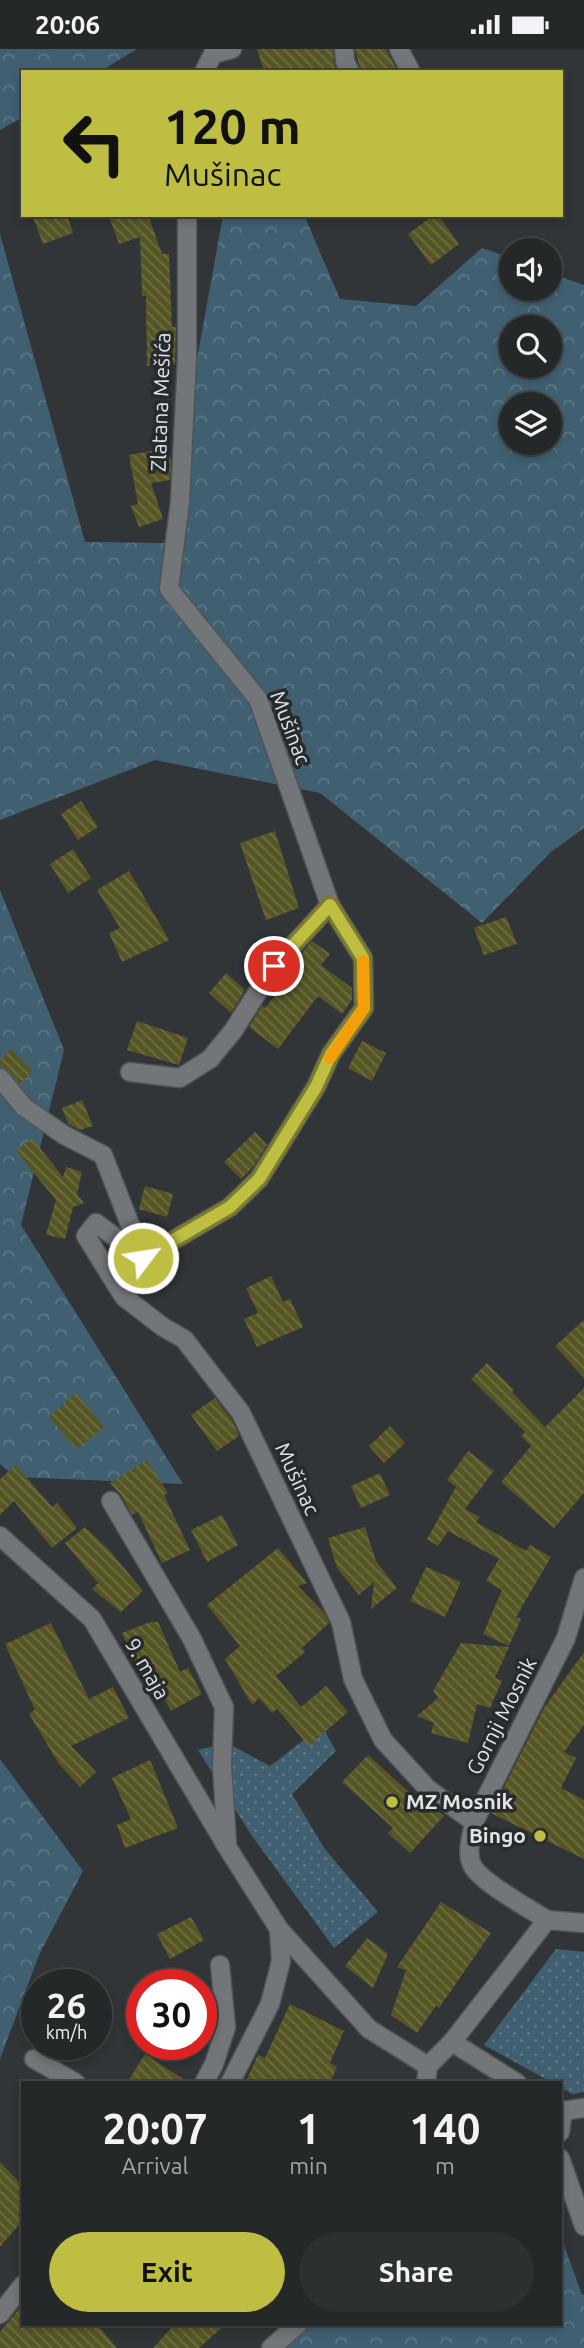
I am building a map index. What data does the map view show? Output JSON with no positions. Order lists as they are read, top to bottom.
{
  "streets": {
    "street": [
      "Zlatana Mešića",
      "Mušinac",
      "9. maja",
      "Gornji Mosnik"
    ]
  },
  "crossings": [
    ["Zlatana Mešića", "Mušinac"],
    ["Mušinac", "Gornji Mosnik"]
  ],
  "places": ["MZ Mosnik", "Bingo"],
  "page": {
    "status": "20:06",
    "turn": ["120 m", "Mušinac"],
    "speed": "26 km/h",
    "limit": "30",
    "eta": [
      "20:07",
      "Arrival",
      "1",
      "min",
      "140",
      "m"
    ],
    "buttons": ["Exit", "Share"]
  }
}
